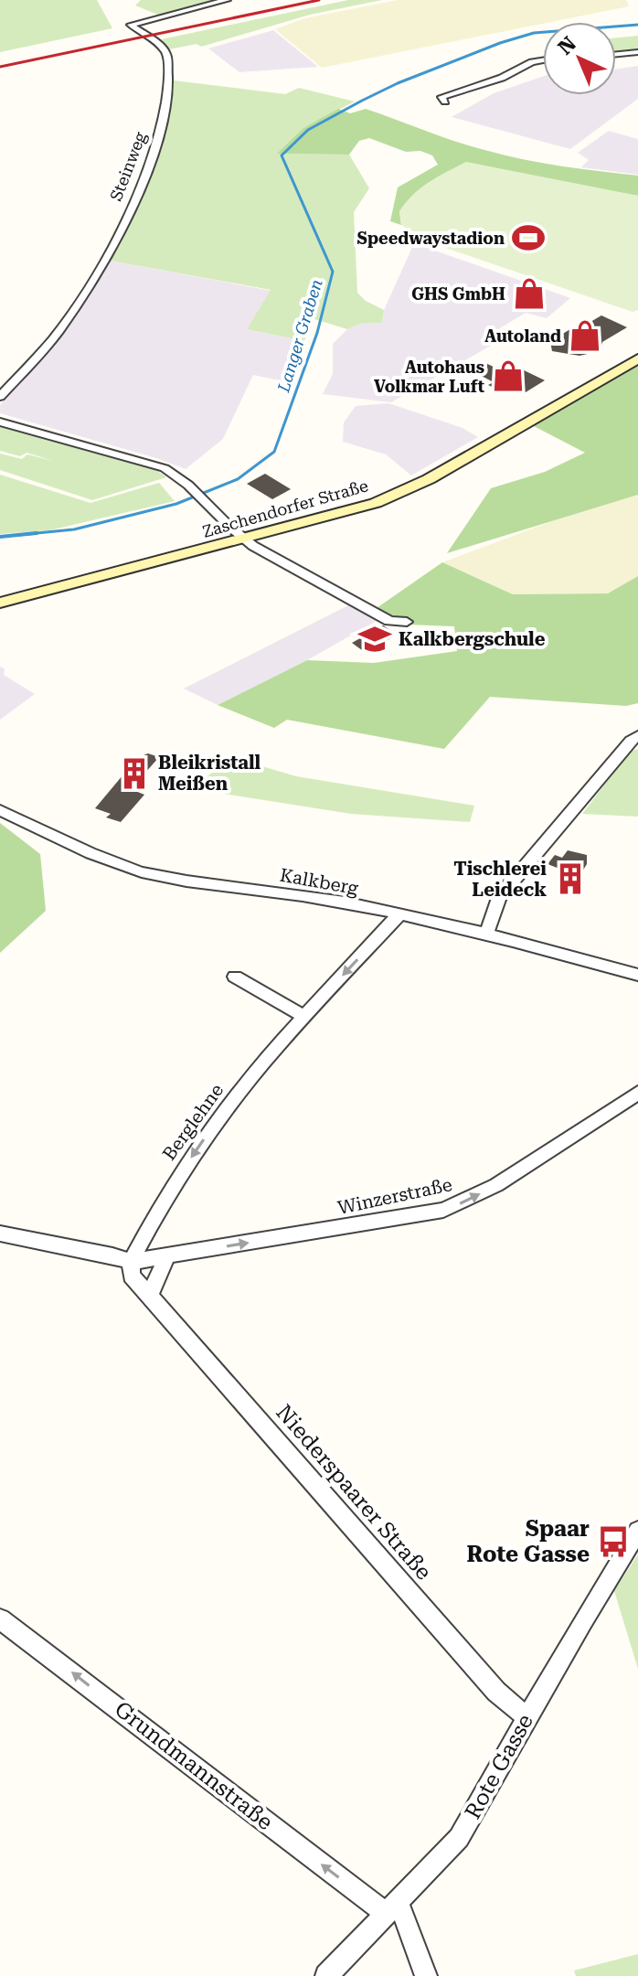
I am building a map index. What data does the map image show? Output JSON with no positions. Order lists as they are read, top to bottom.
{
  "streets": {
    "street": [
      "Steinweg",
      "Zaschendorfer Straße",
      "Kalkberg",
      "Berglehne",
      "Winzerstraße",
      "Niederspaarer Straße",
      "Grundmannstraße",
      "Rote Gasse"
    ]
  },
  "crossings": [
    ["Kalkberg", "Berglehne"],
    ["Berglehne", "Winzerstraße"],
    ["Berglehne", "Niederspaarer Straße"],
    ["Winzerstraße", "Niederspaarer Straße"],
    ["Niederspaarer Straße", "Rote Gasse"],
    ["Grundmannstraße", "Rote Gasse"]
  ],
  "one_way": ["Berglehne", "Winzerstraße", "Grundmannstraße"],
  "water": ["Langer Graben"],
  "places": {
    "sports": ["Speedwaystadion"],
    "shop": ["GHS GmbH", "Autoland", "Autohaus Volkmar Luft"],
    "school or university": ["Kalkbergschule"],
    "building": ["Bleikristall Meißen", "Tischlerei Leideck"],
    "bus stop": ["Spaar Rote Gasse"]
  },
  "north": "top left"
}
